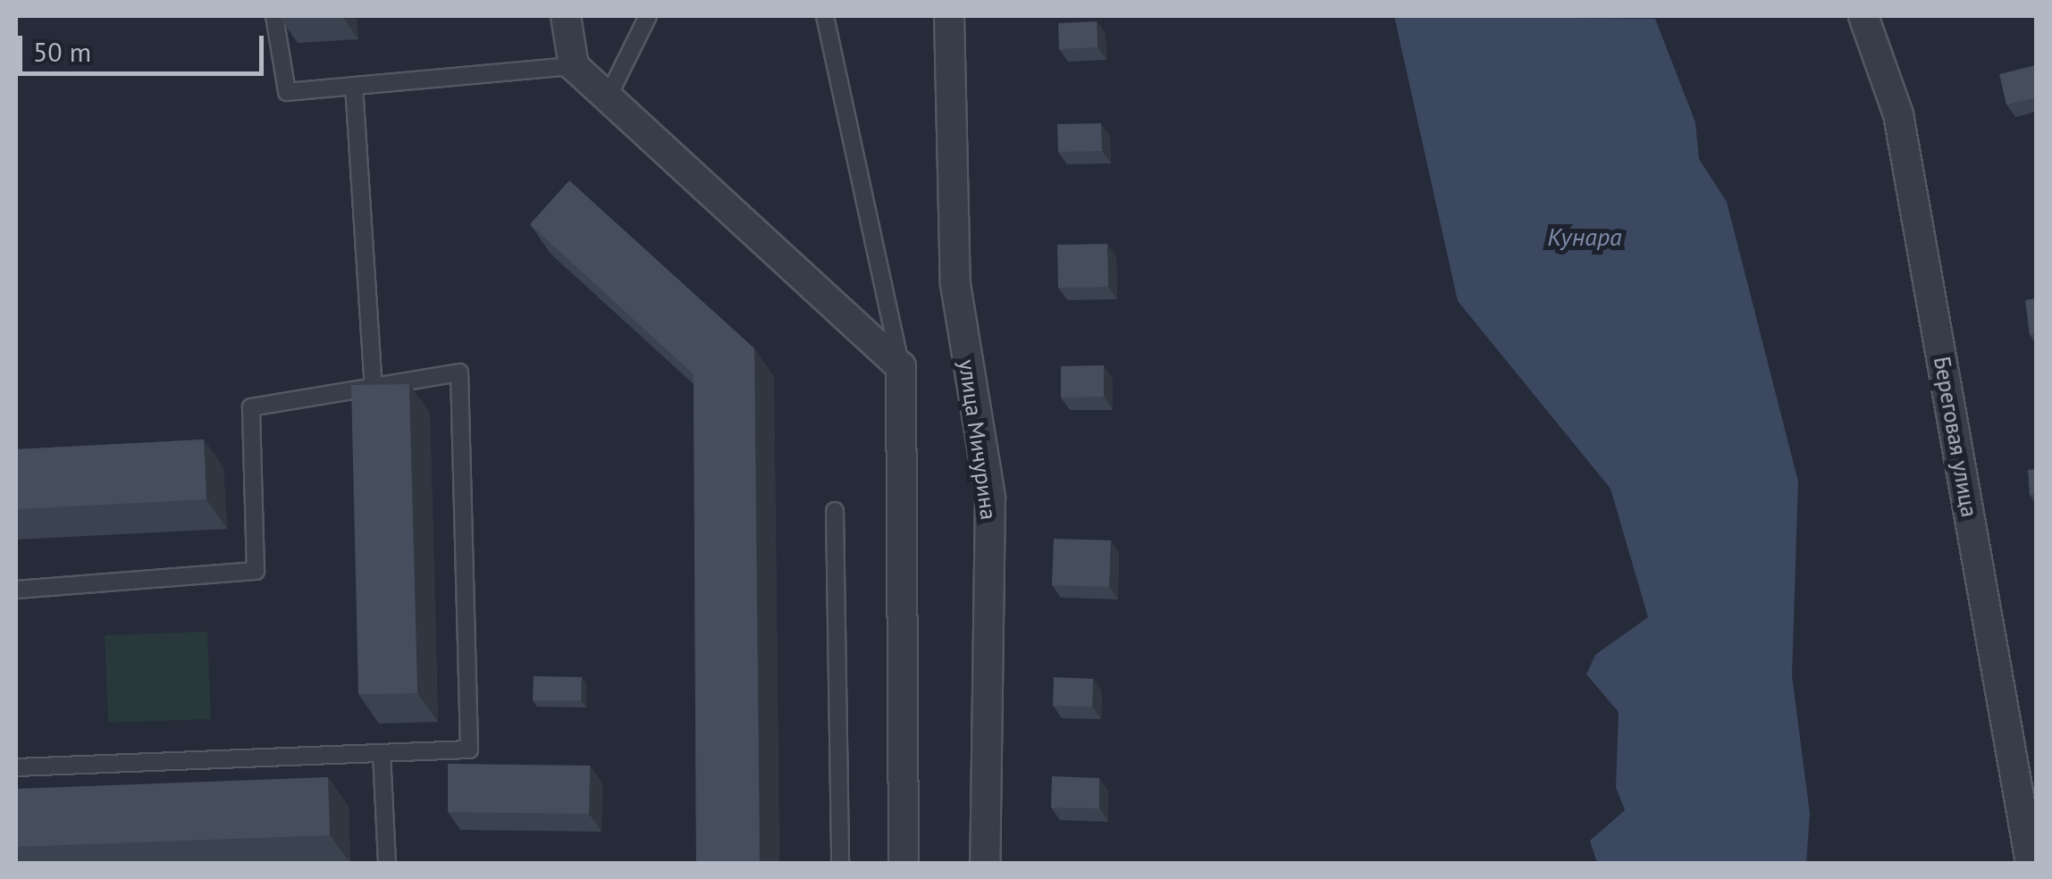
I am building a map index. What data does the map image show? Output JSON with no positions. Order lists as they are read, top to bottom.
{
  "streets": {
    "street": ["Береговая улица", "улица Мичурина"]
  },
  "water": ["Кунара"],
  "scale_bar": "50 m"
}
